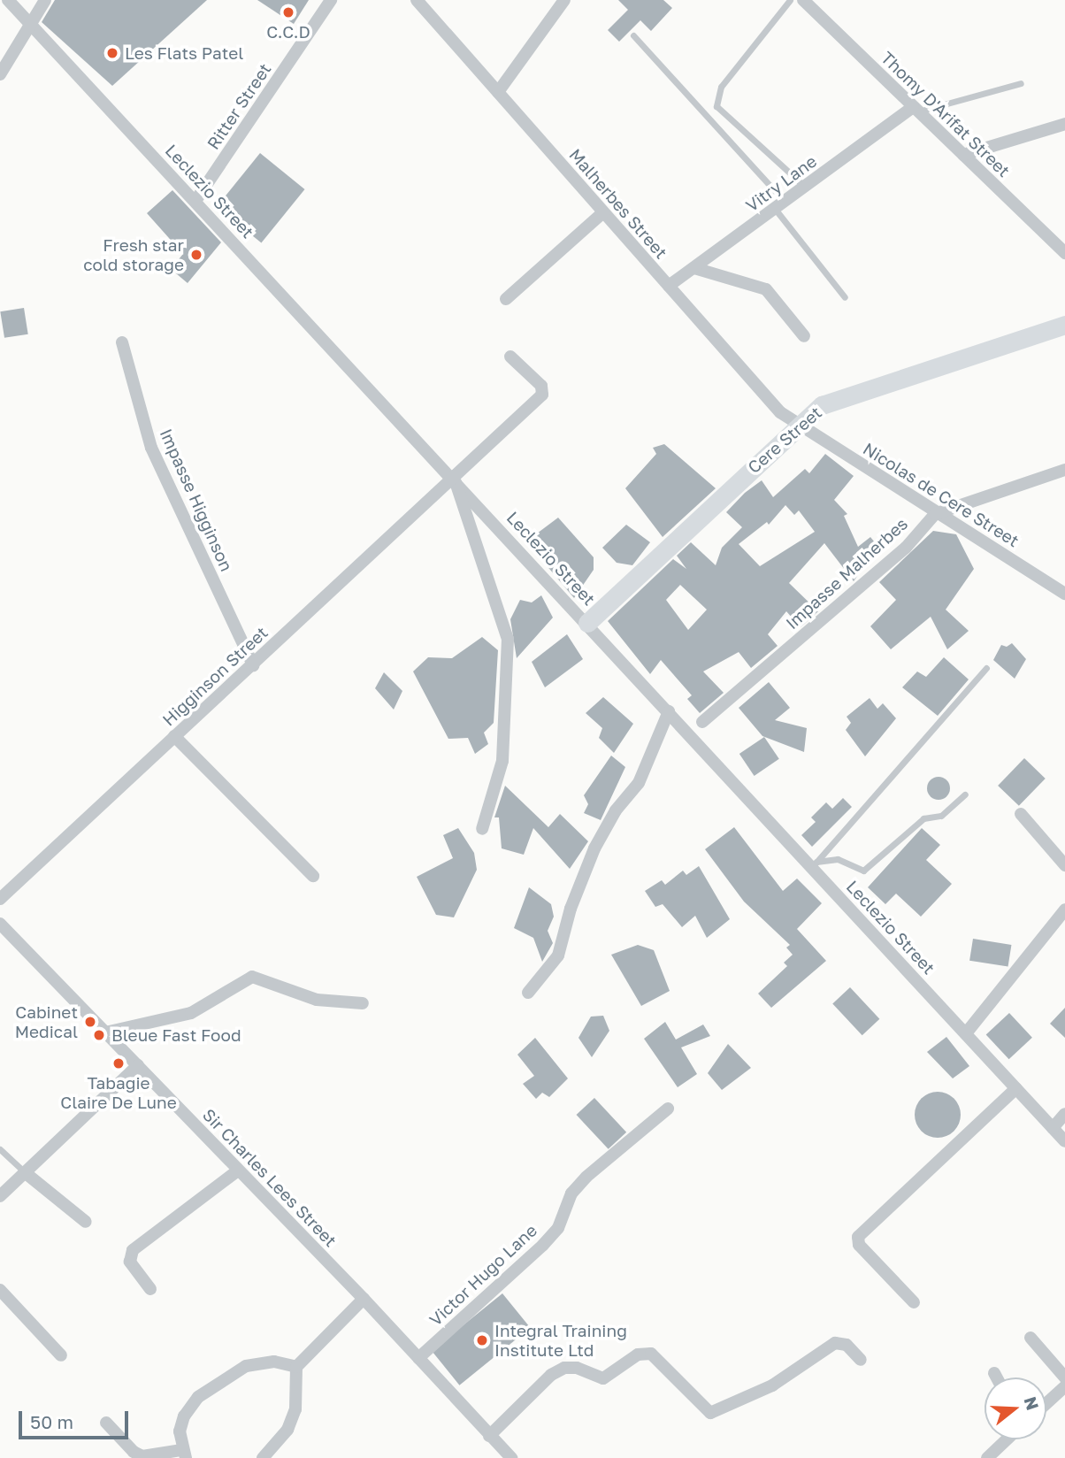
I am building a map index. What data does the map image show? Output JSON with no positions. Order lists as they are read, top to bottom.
{
  "streets": {
    "street": [
      "Ritter Street",
      "Thomy D'Arifat Street",
      "Vitry Lane",
      "Leclezio Street",
      "Malherbes Street",
      "Cere Street",
      "Nicolas de Cere Street",
      "Impasse Higginson",
      "Impasse Malherbes",
      "Higginson Street",
      "Sir Charles Lees Street",
      "Victor Hugo Lane"
    ]
  },
  "crossings": [
    ["Ritter Street", "Leclezio Street"],
    ["Thomy D'Arifat Street", "Vitry Lane"],
    ["Vitry Lane", "Malherbes Street"],
    ["Leclezio Street", "Cere Street"],
    ["Leclezio Street", "Higginson Street"],
    ["Malherbes Street", "Cere Street"],
    ["Malherbes Street", "Nicolas de Cere Street"],
    ["Cere Street", "Nicolas de Cere Street"],
    ["Nicolas de Cere Street", "Impasse Malherbes"],
    ["Impasse Higginson", "Higginson Street"],
    ["Sir Charles Lees Street", "Victor Hugo Lane"]
  ],
  "places": [
    "C.C.D",
    "Les Flats Patel",
    "Fresh star cold storage",
    "Cabinet Medical",
    "Bleue Fast Food",
    "Tabagie Claire De Lune",
    "Integral Training Institute Ltd"
  ],
  "scale_bar": "50 m",
  "north": "right"
}
